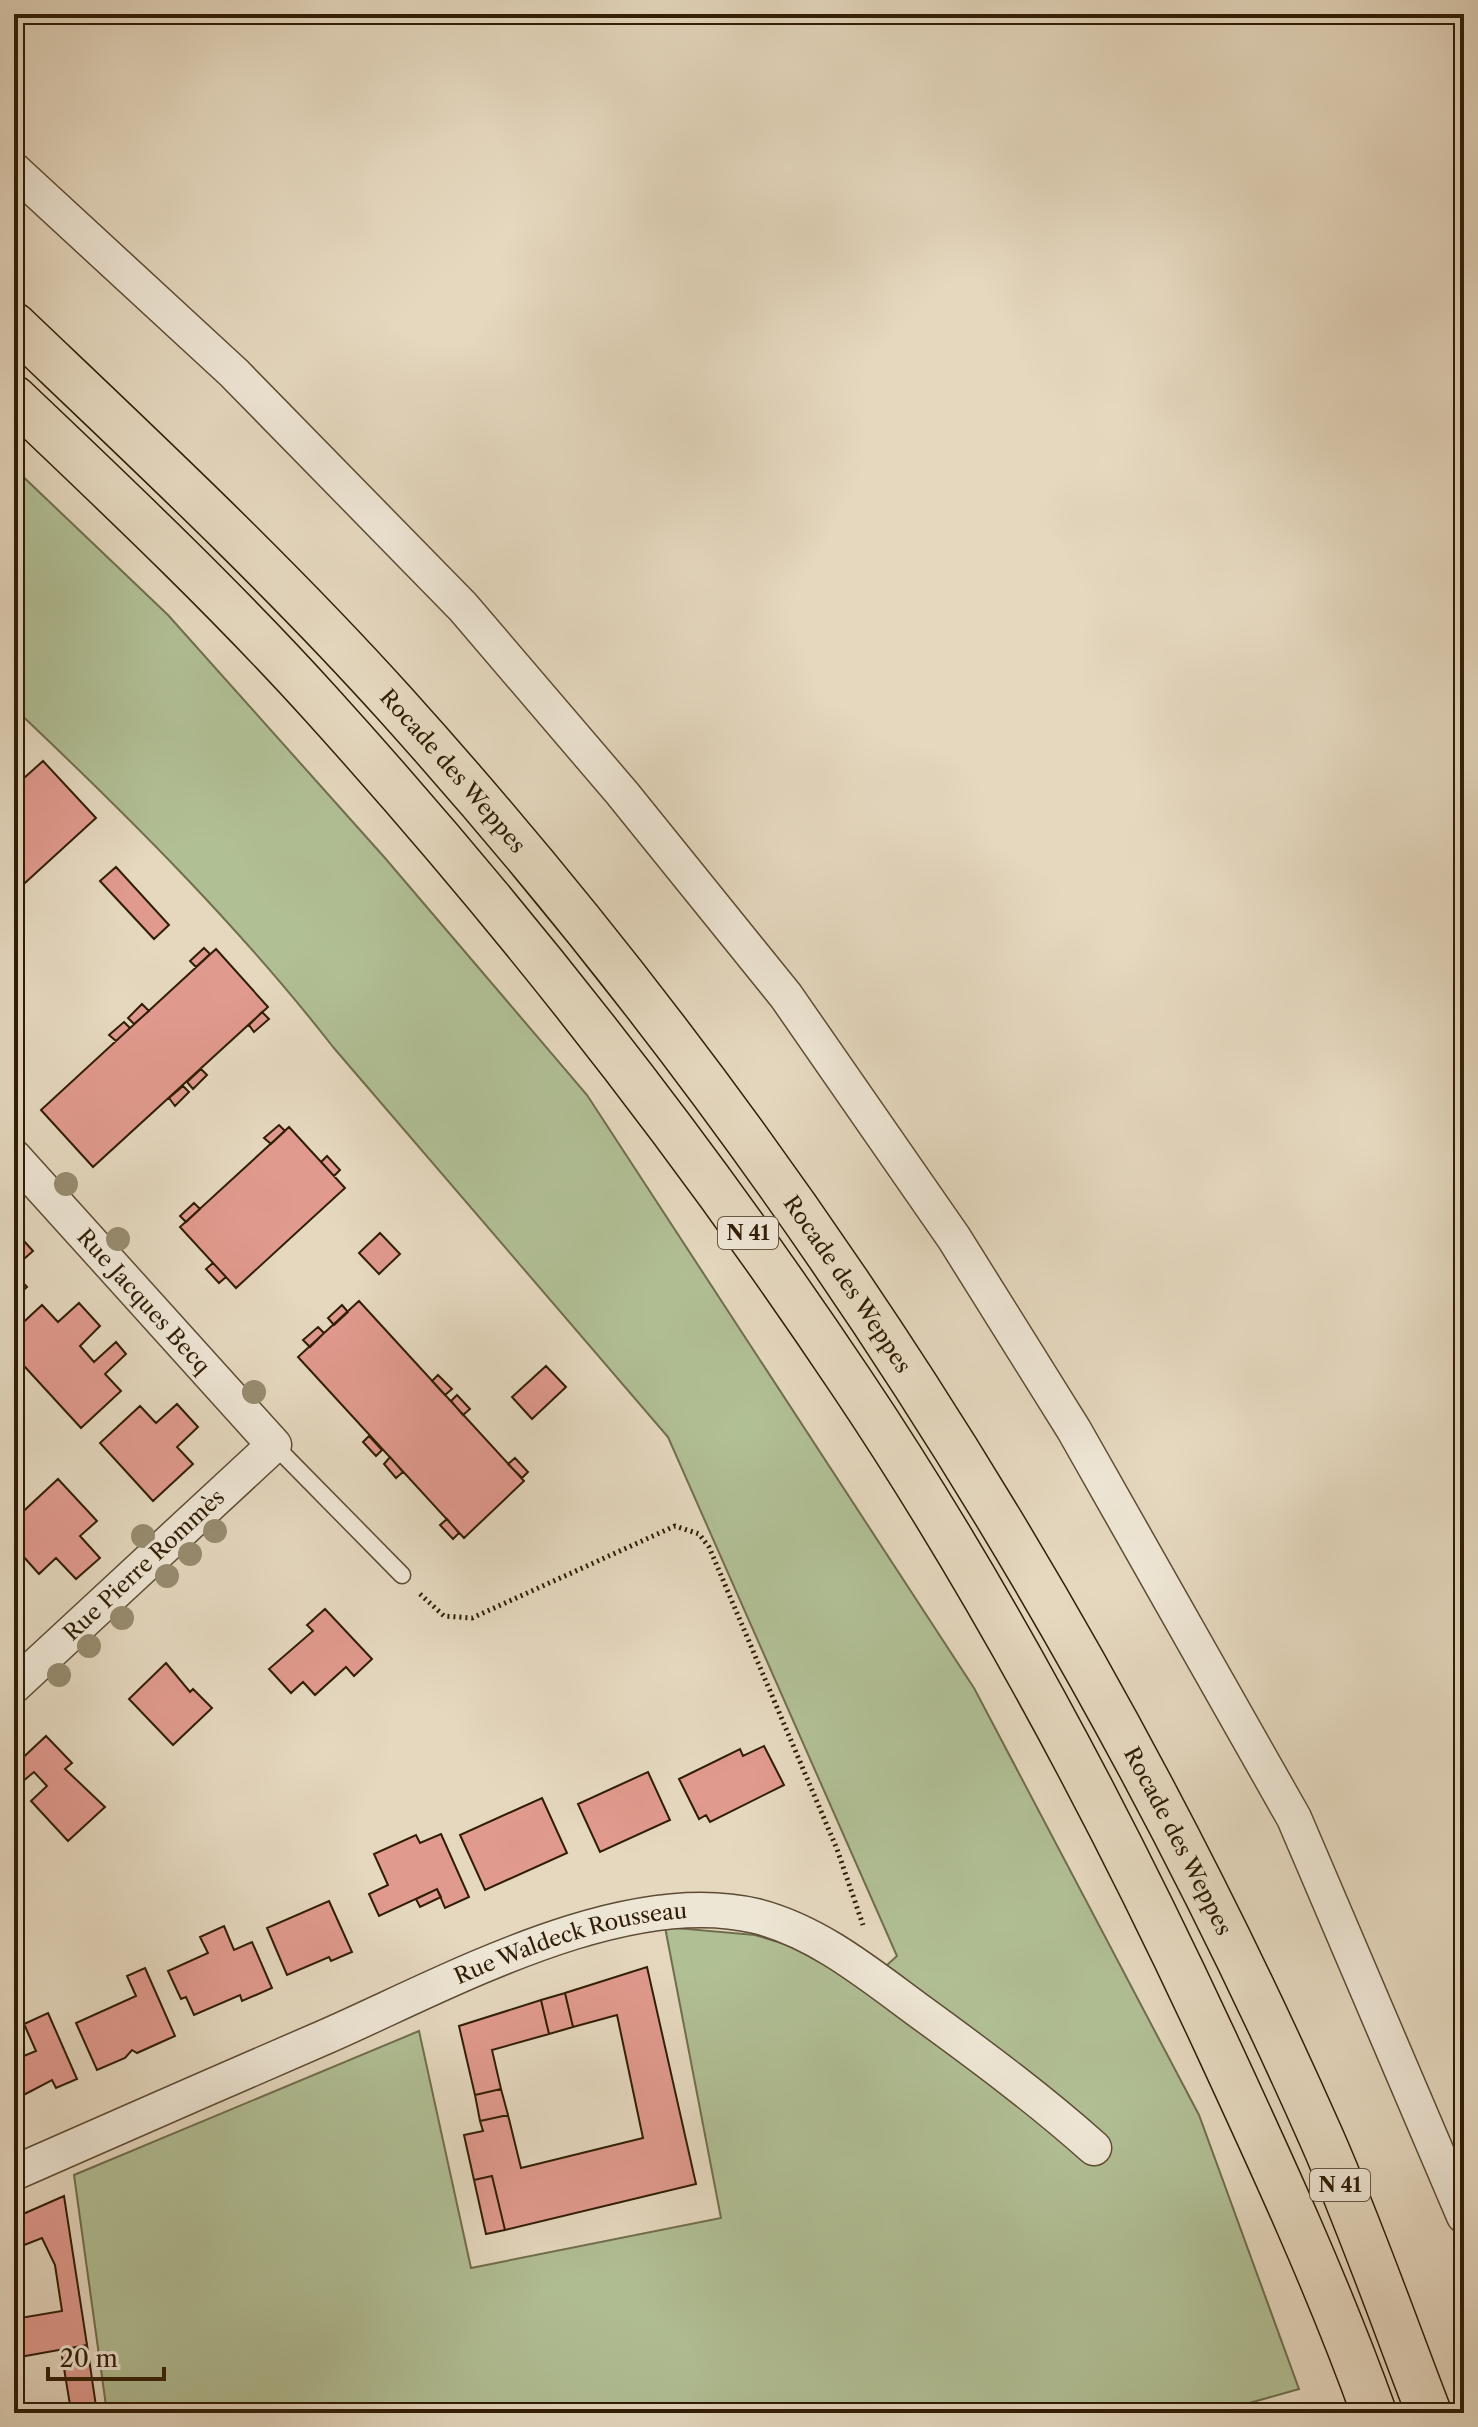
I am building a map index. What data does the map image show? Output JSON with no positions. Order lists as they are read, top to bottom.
{
  "streets": {
    "highway": ["Rocade des Weppes", "N 41"],
    "street": ["Rue Jacques Becq", "Rue Pierre Rommès", "Rue Waldeck Rousseau"]
  },
  "crossings": [
    ["Rue Jacques Becq", "Rue Pierre Rommès"]
  ],
  "scale_bar": "20 m"
}
